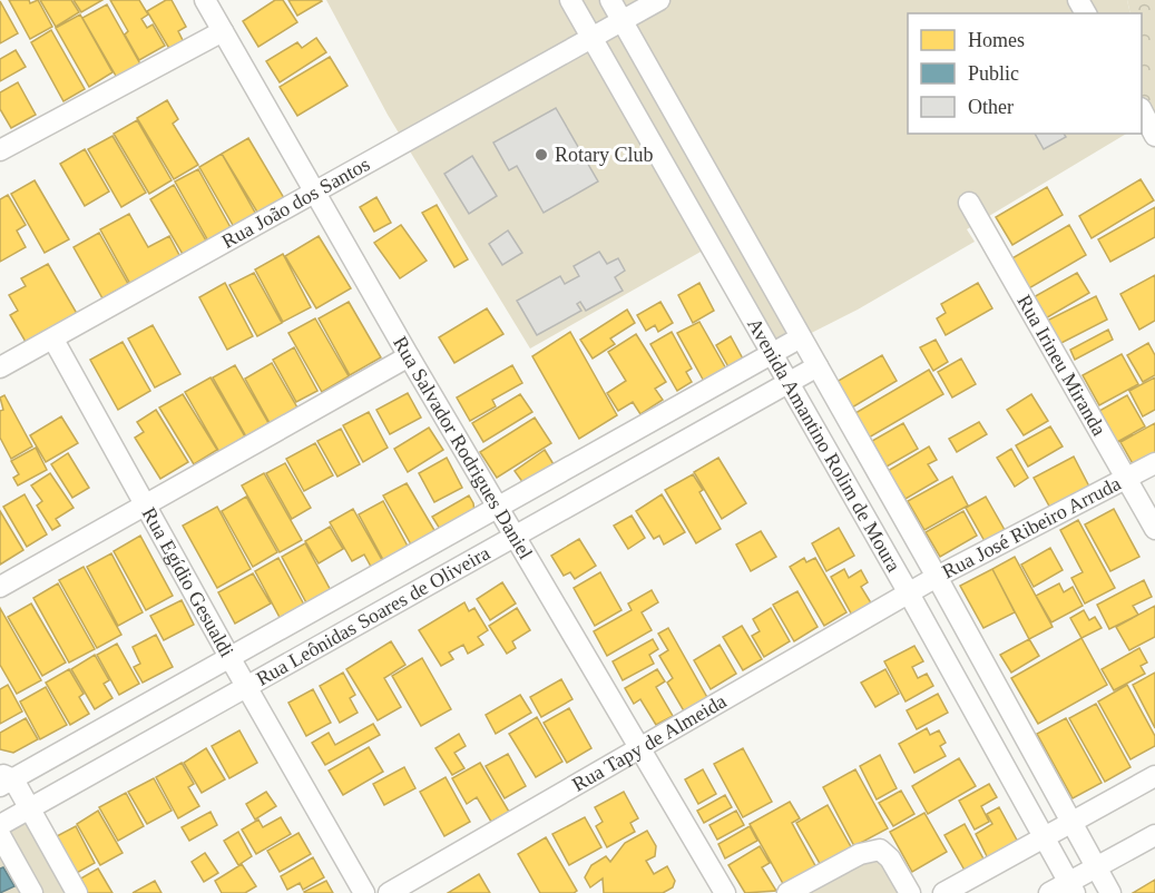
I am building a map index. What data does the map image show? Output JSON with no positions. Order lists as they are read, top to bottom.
{
  "streets": {
    "street": [
      "Rua João dos Santos",
      "Rua Irineu Miranda",
      "Avenida Amantino Rolim de Moura",
      "Rua Salvador Rodrigues Daniel",
      "Rua José Ribeiro Arruda",
      "Rua Egídio Gesualdi",
      "Rua Leônidas Soares de Oliveira",
      "Rua Tapy de Almeida"
    ]
  },
  "crossings": [
    ["Rua João dos Santos", "Avenida Amantino Rolim de Moura"],
    ["Rua João dos Santos", "Rua Salvador Rodrigues Daniel"],
    ["Rua João dos Santos", "Rua Egídio Gesualdi"],
    ["Rua Irineu Miranda", "Rua José Ribeiro Arruda"],
    ["Avenida Amantino Rolim de Moura", "Rua José Ribeiro Arruda"],
    ["Avenida Amantino Rolim de Moura", "Rua Leônidas Soares de Oliveira"],
    ["Avenida Amantino Rolim de Moura", "Rua Tapy de Almeida"],
    ["Rua Salvador Rodrigues Daniel", "Rua Leônidas Soares de Oliveira"],
    ["Rua Salvador Rodrigues Daniel", "Rua Tapy de Almeida"],
    ["Rua José Ribeiro Arruda", "Rua Tapy de Almeida"],
    ["Rua Egídio Gesualdi", "Rua Leônidas Soares de Oliveira"]
  ],
  "places": ["Rotary Club"],
  "legend": ["Homes", "Public", "Other"]
}
